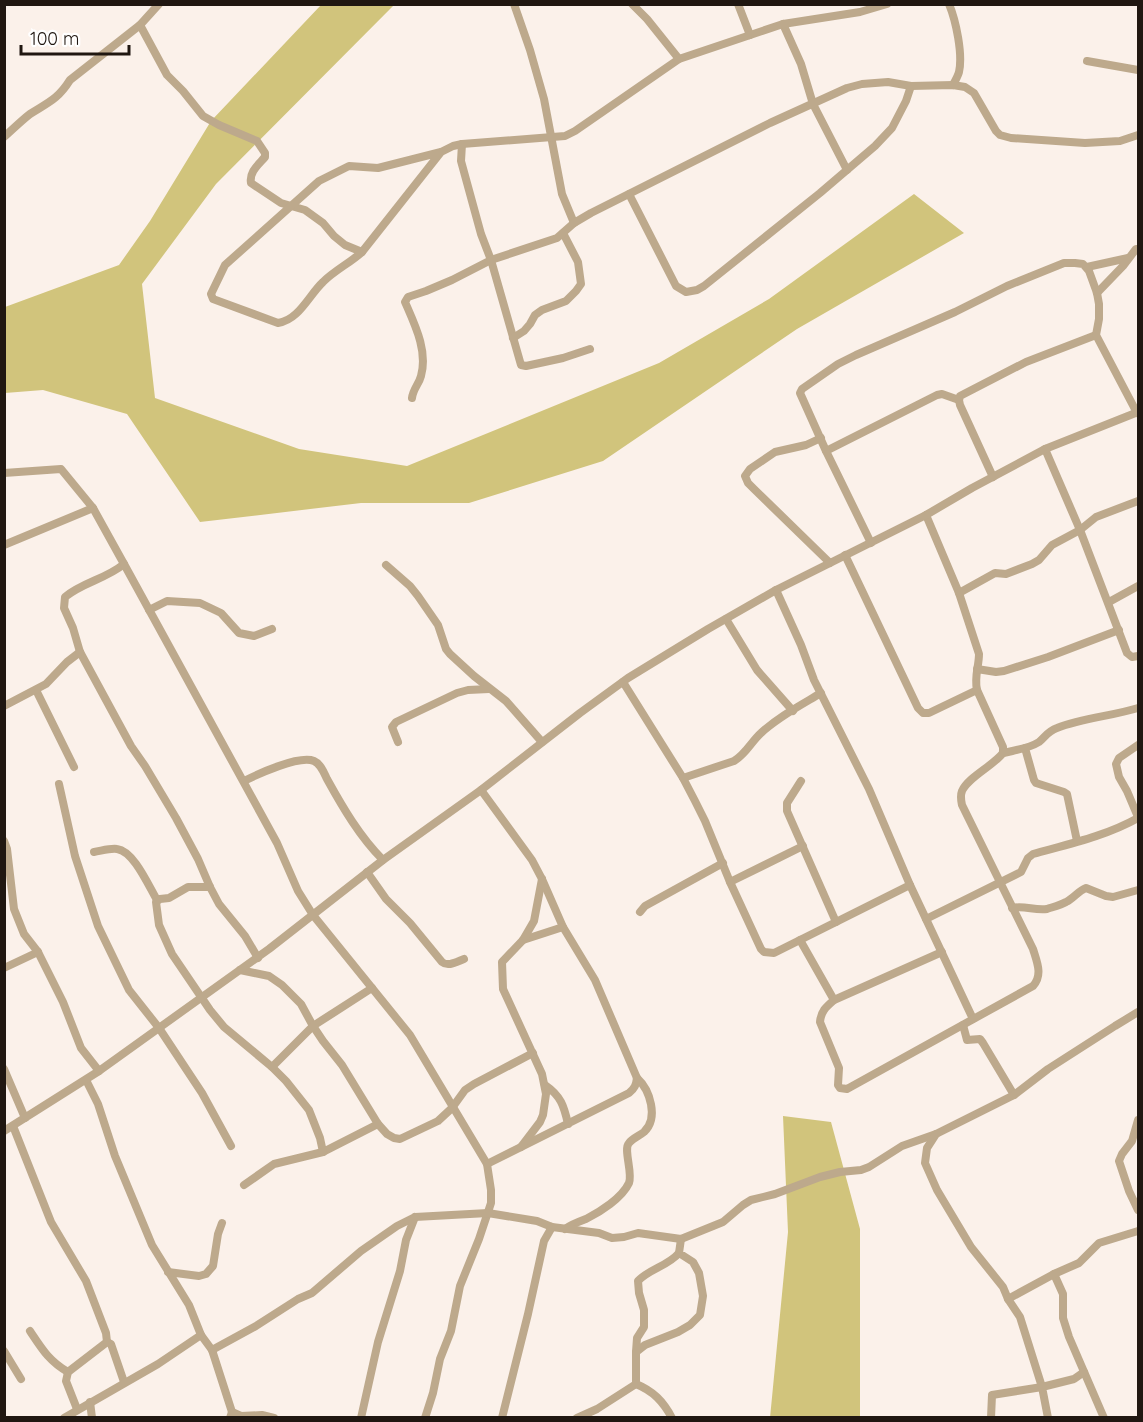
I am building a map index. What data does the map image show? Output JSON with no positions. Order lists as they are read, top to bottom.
{
  "scale_bar": "100 m"
}
